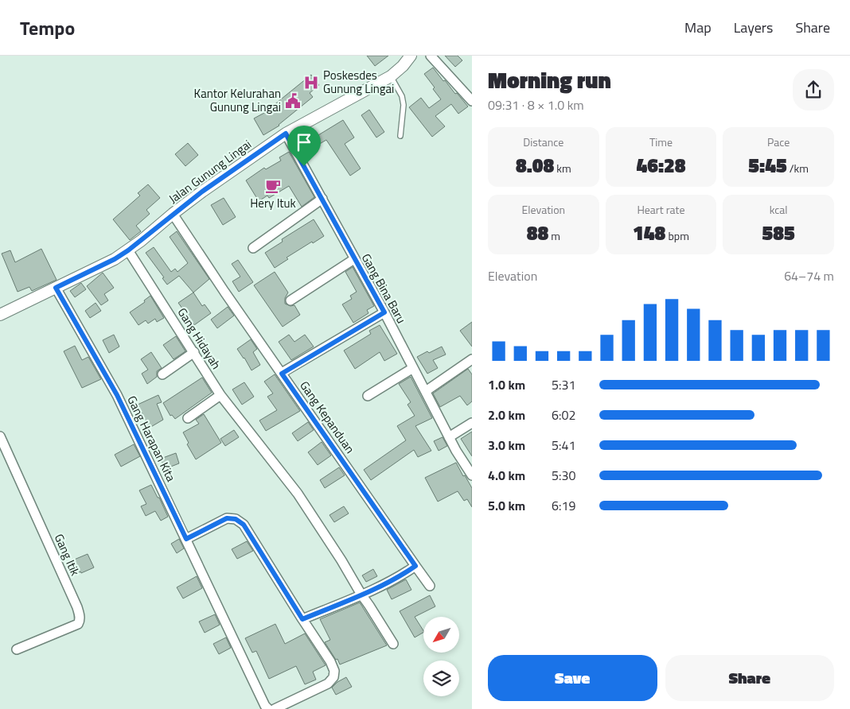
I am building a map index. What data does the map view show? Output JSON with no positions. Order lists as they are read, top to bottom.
{
  "streets": {
    "street": [
      "Jalan Gunung Lingai",
      "Gang Bina Baru",
      "Gang Hidayah",
      "Gang Kepanduan",
      "Gang Harapan Kita",
      "Gang Itik"
    ]
  },
  "crossings": [
    ["Jalan Gunung Lingai", "Gang Bina Baru"],
    ["Jalan Gunung Lingai", "Gang Hidayah"],
    ["Jalan Gunung Lingai", "Gang Kepanduan"],
    ["Jalan Gunung Lingai", "Gang Harapan Kita"]
  ],
  "places": {
    "hospital": ["Poskesdes Gunung Lingai"],
    "public building": ["Kantor Kelurahan Gunung Lingai"],
    "cafe": ["Hery Ituk"]
  },
  "north": "bottom left",
  "page": {
    "header": "Tempo",
    "nav": ["Map", "Layers", "Share"],
    "heading": ["Morning run", "09:31 · 8 × 1.0 km"],
    "stats": [
      ["Distance", "8.08 km"],
      ["Time", "46:28"],
      ["Pace", "5:45 /km"],
      ["Elevation", "88 m"],
      ["Heart rate", "148 bpm"],
      ["kcal", "585"]
    ],
    "chart": ["Elevation", "64–74 m"],
    "list": [
      {
        "name": "1.0 km",
        "note": "5:31"
      },
      {
        "name": "2.0 km",
        "note": "6:02"
      },
      {
        "name": "3.0 km",
        "note": "5:41"
      },
      {
        "name": "4.0 km",
        "note": "5:30"
      },
      {
        "name": "5.0 km",
        "note": "6:19"
      }
    ],
    "buttons": ["Save", "Share"]
  }
}
